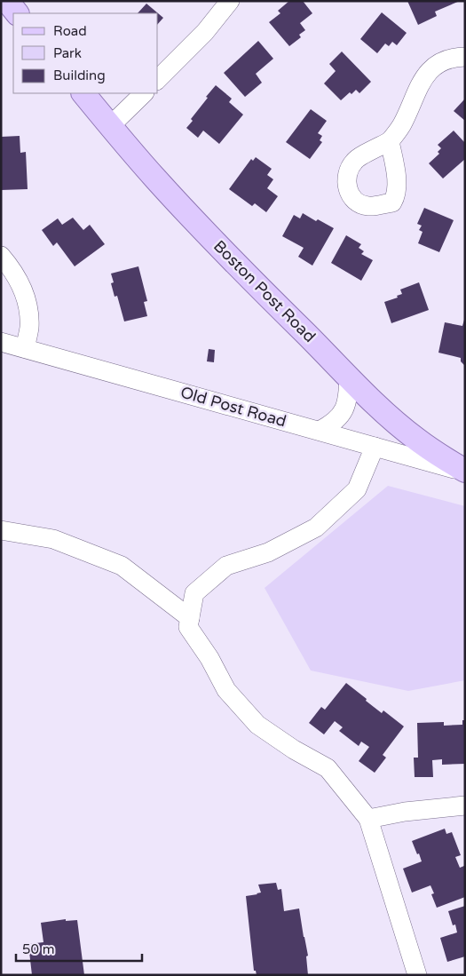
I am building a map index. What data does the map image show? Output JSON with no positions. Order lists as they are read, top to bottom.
{
  "streets": {
    "main road": ["Boston Post Road"],
    "street": ["Old Post Road"]
  },
  "crossings": [
    ["Boston Post Road", "Old Post Road"]
  ],
  "legend": ["Road", "Park", "Building"],
  "scale_bar": "50 m"
}
